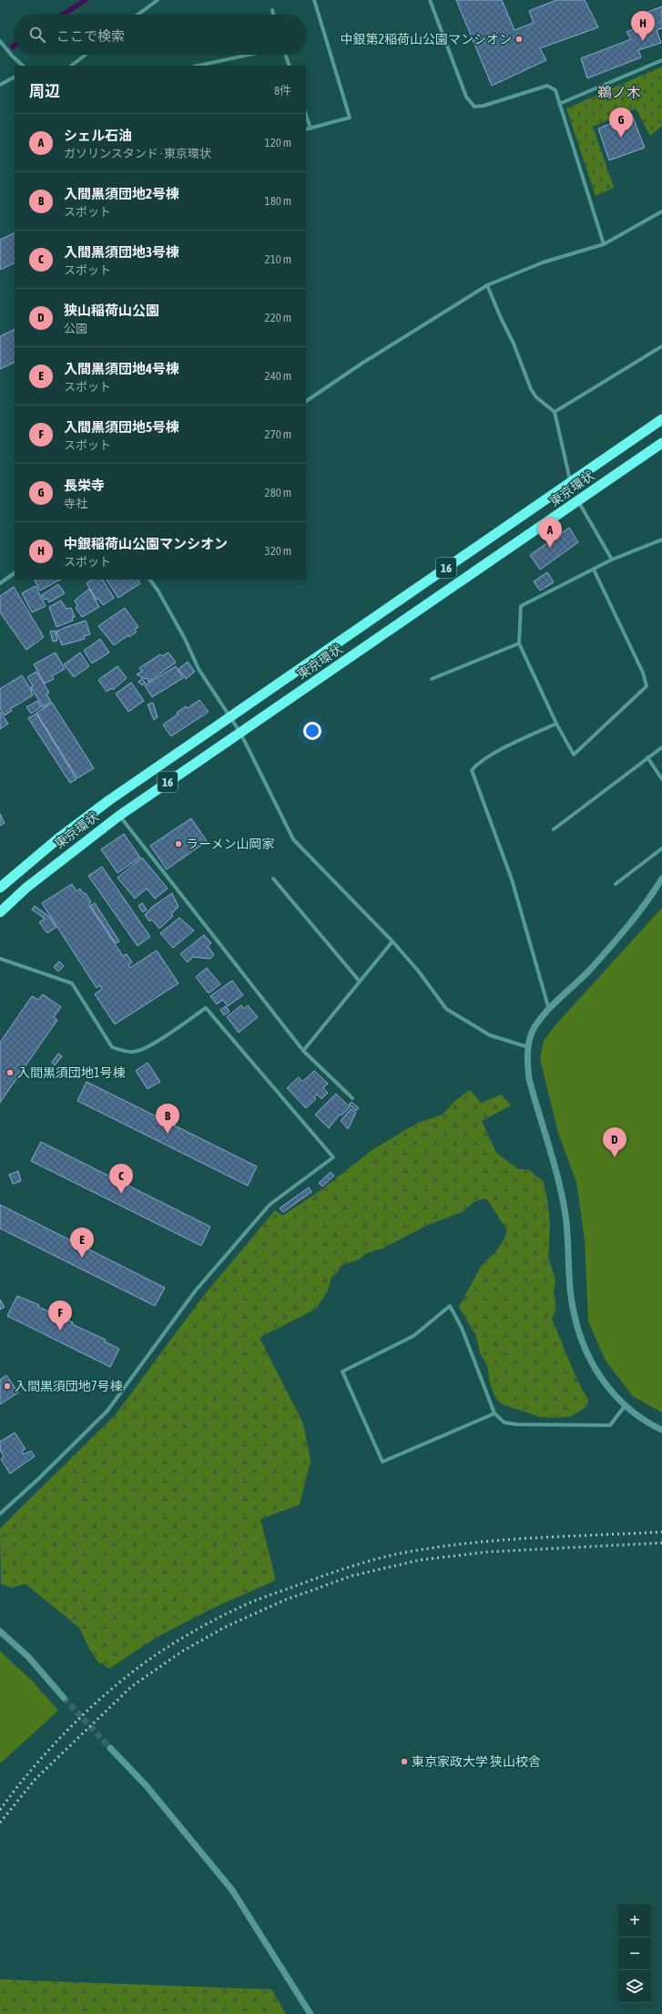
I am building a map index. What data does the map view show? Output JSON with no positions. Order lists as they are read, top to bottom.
{
  "streets": {
    "highway": ["東京環状", "16"]
  },
  "districts": ["鵜ノ木"],
  "places": [
    "中銀第2稲荷山公園マンシオン",
    "ラーメン山岡家",
    "入間黒須団地1号棟",
    "入間黒須団地7号棟",
    "東京家政大学 狭山校舎"
  ],
  "page": {
    "pins": [
      "H",
      "G",
      "A",
      "B",
      "D",
      "C",
      "E",
      "F"
    ],
    "search": "ここで検索",
    "heading": ["周辺", "8件"],
    "list": [
      {
        "mark": "A",
        "name": "シェル石油",
        "note": "ガソリンスタンド · 東京環状",
        "value": "120 m"
      },
      {
        "mark": "B",
        "name": "入間黒須団地2号棟",
        "note": "スポット",
        "value": "180 m"
      },
      {
        "mark": "C",
        "name": "入間黒須団地3号棟",
        "note": "スポット",
        "value": "210 m"
      },
      {
        "mark": "D",
        "name": "狭山稲荷山公園",
        "note": "公園",
        "value": "220 m"
      },
      {
        "mark": "E",
        "name": "入間黒須団地4号棟",
        "note": "スポット",
        "value": "240 m"
      },
      {
        "mark": "F",
        "name": "入間黒須団地5号棟",
        "note": "スポット",
        "value": "270 m"
      },
      {
        "mark": "G",
        "name": "長栄寺",
        "note": "寺社",
        "value": "280 m"
      },
      {
        "mark": "H",
        "name": "中銀稲荷山公園マンシオン",
        "note": "スポット",
        "value": "320 m"
      }
    ],
    "map_buttons": ["+", "−"]
  }
}
